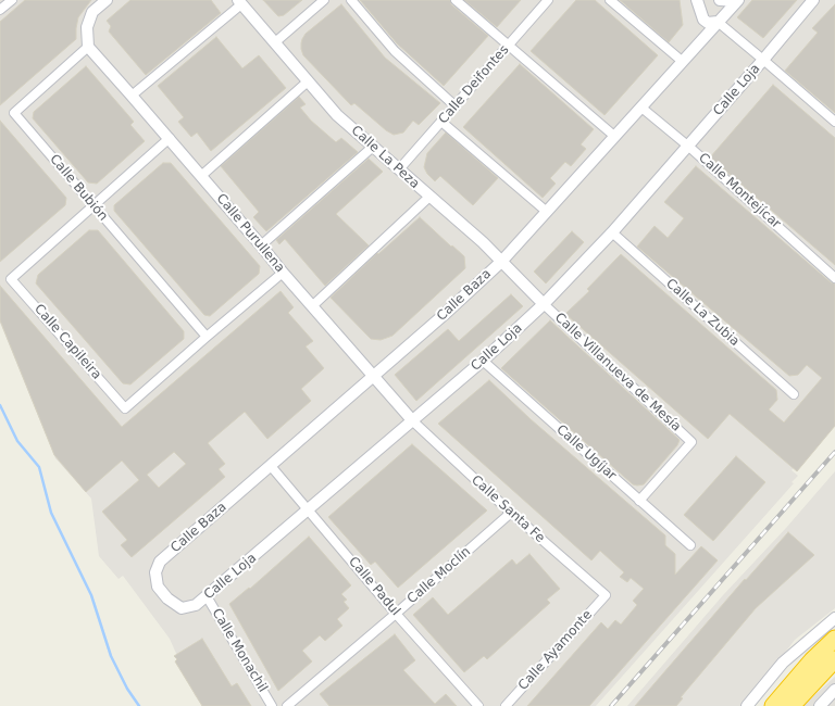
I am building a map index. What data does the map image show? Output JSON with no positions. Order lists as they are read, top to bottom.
{
  "streets": {
    "street": [
      "Calle Deifontes",
      "Calle Loja",
      "Calle La Peza",
      "Calle Bubión",
      "Calle Montejícar",
      "Calle Purullena",
      "Calle Baza",
      "Calle La Zubia",
      "Calle Capileira",
      "Calle Villanueva de Mesía",
      "Calle Ugíjar",
      "Calle Santa Fe",
      "Calle Moclín",
      "Calle Padul",
      "Calle Monachil",
      "Calle Ayamonte"
    ]
  },
  "crossings": [
    ["Calle Deifontes", "Calle La Peza"],
    ["Calle Loja", "Calle La Peza"],
    ["Calle Loja", "Calle Montejícar"],
    ["Calle Loja", "Calle Purullena"],
    ["Calle Loja", "Calle Baza"],
    ["Calle Loja", "Calle La Zubia"],
    ["Calle Loja", "Calle Villanueva de Mesía"],
    ["Calle Loja", "Calle Ugíjar"],
    ["Calle Loja", "Calle Santa Fe"],
    ["Calle Loja", "Calle Padul"],
    ["Calle Loja", "Calle Monachil"],
    ["Calle La Peza", "Calle Baza"],
    ["Calle La Peza", "Calle Villanueva de Mesía"],
    ["Calle Bubión", "Calle Purullena"],
    ["Calle Bubión", "Calle Capileira"],
    ["Calle Montejícar", "Calle Baza"],
    ["Calle Purullena", "Calle Baza"],
    ["Calle Purullena", "Calle Capileira"],
    ["Calle Purullena", "Calle Santa Fe"],
    ["Calle Baza", "Calle Padul"],
    ["Calle Villanueva de Mesía", "Calle Ugíjar"],
    ["Calle Santa Fe", "Calle Moclín"],
    ["Calle Santa Fe", "Calle Ayamonte"],
    ["Calle Moclín", "Calle Padul"]
  ]
}
